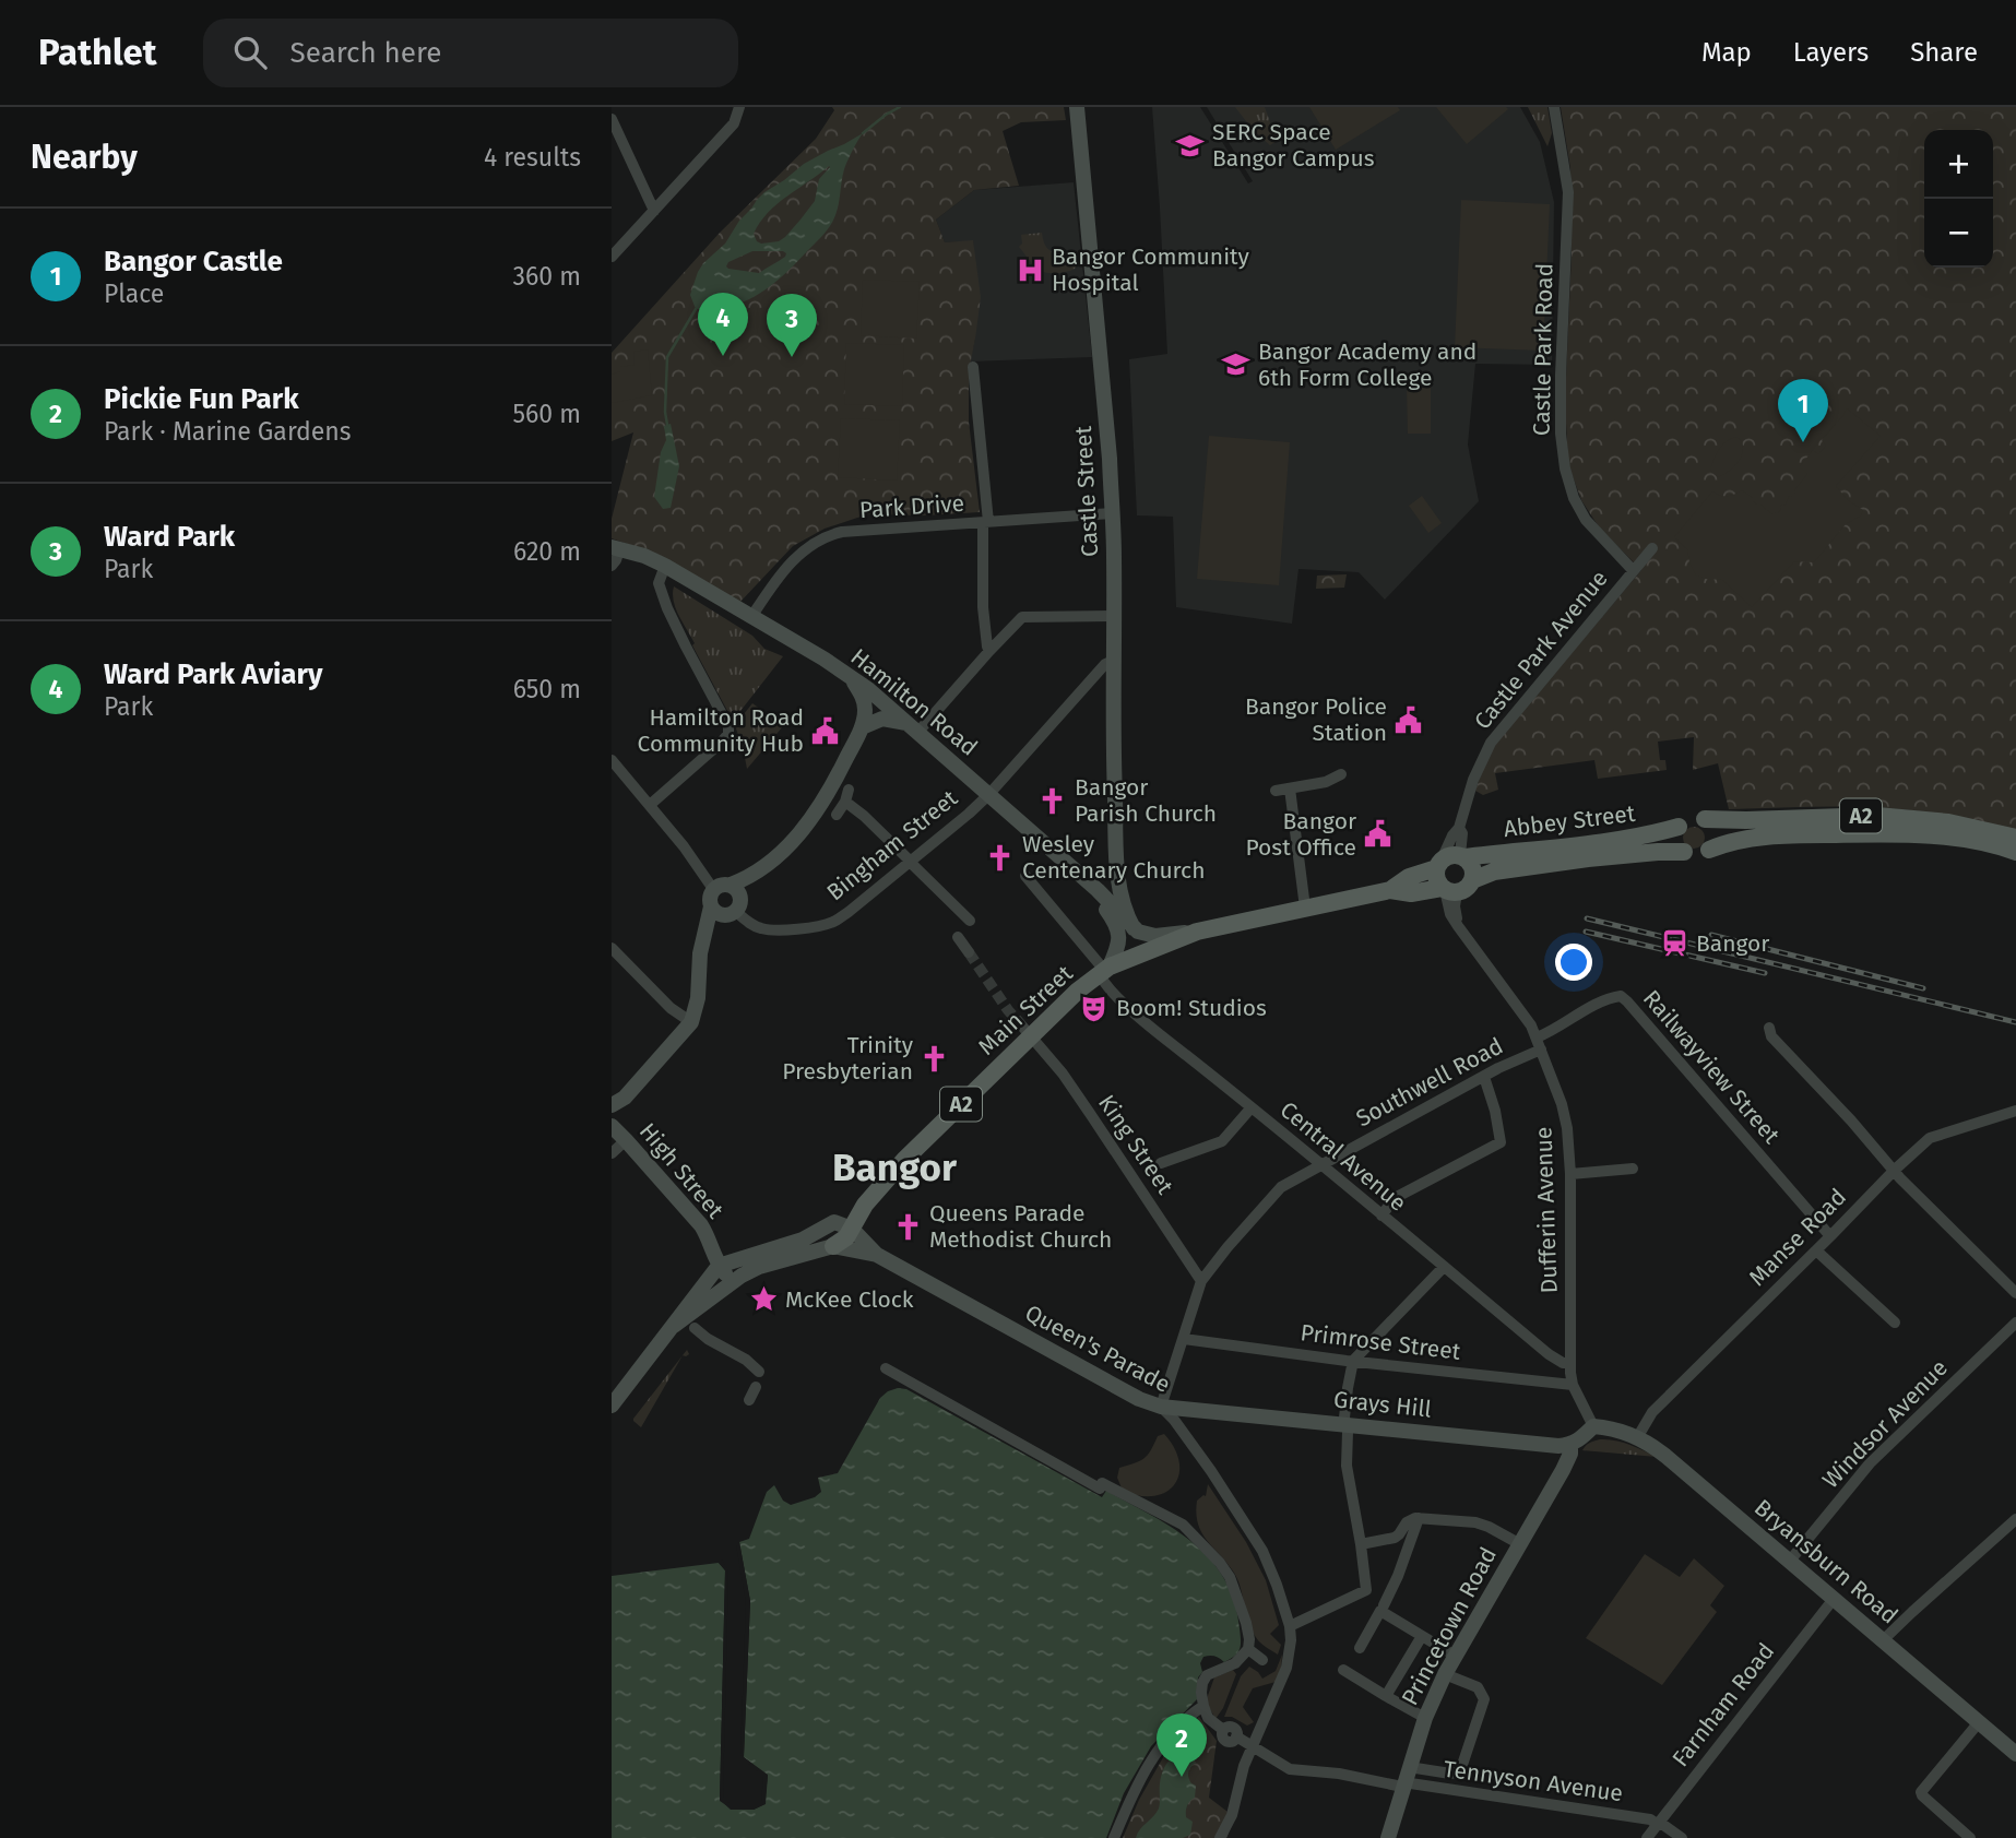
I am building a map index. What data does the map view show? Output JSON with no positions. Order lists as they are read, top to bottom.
{
  "streets": {
    "main road": [
      "Castle Street",
      "Hamilton Road",
      "A2",
      "Abbey Street",
      "Main Street",
      "High Street",
      "Queen's Parade",
      "Grays Hill",
      "Bryansburn Road",
      "Princetown Road"
    ],
    "street": [
      "Castle Park Road",
      "Park Drive",
      "Castle Park Avenue",
      "Bingham Street",
      "Railwayview Street",
      "Southwell Road",
      "King Street",
      "Central Avenue",
      "Dufferin Avenue",
      "Manse Road",
      "Primrose Street",
      "Windsor Avenue",
      "Farnham Road",
      "Tennyson Avenue"
    ]
  },
  "crossings": [
    ["Castle Park Road", "Castle Park Avenue"],
    ["Castle Street", "Park Drive"],
    ["Castle Street", "Hamilton Road"],
    ["Castle Street", "Bingham Street"],
    ["Castle Street", "Main Street"],
    ["Park Drive", "Hamilton Road"],
    ["Castle Park Avenue", "A2"],
    ["Castle Park Avenue", "Abbey Street"],
    ["Castle Park Avenue", "Main Street"],
    ["Castle Park Avenue", "Dufferin Avenue"],
    ["Hamilton Road", "Bingham Street"],
    ["Hamilton Road", "Main Street"],
    ["Hamilton Road", "Central Avenue"],
    ["A2", "Abbey Street"],
    ["A2", "Main Street"],
    ["A2", "Dufferin Avenue"],
    ["Abbey Street", "Main Street"],
    ["Abbey Street", "Dufferin Avenue"],
    ["Main Street", "King Street"],
    ["Main Street", "Central Avenue"],
    ["Main Street", "Dufferin Avenue"],
    ["Railwayview Street", "Southwell Road"],
    ["Railwayview Street", "Dufferin Avenue"],
    ["Railwayview Street", "Manse Road"],
    ["Southwell Road", "King Street"],
    ["Southwell Road", "Central Avenue"],
    ["Southwell Road", "Dufferin Avenue"],
    ["Southwell Road", "Primrose Street"],
    ["Southwell Road", "Queen's Parade"],
    ["Southwell Road", "Grays Hill"],
    ["Central Avenue", "Dufferin Avenue"],
    ["Dufferin Avenue", "Primrose Street"],
    ["Dufferin Avenue", "Bryansburn Road"],
    ["Manse Road", "Bryansburn Road"],
    ["Queen's Parade", "Grays Hill"],
    ["Queen's Parade", "Tennyson Avenue"],
    ["Grays Hill", "Princetown Road"],
    ["Windsor Avenue", "Bryansburn Road"],
    ["Bryansburn Road", "Farnham Road"],
    ["Princetown Road", "Tennyson Avenue"],
    ["Farnham Road", "Tennyson Avenue"]
  ],
  "districts": ["Bangor"],
  "places": {
    "school or university": ["SERC Space Bangor Campus", "Bangor Academy and 6th Form College"],
    "hospital": ["Bangor Community Hospital"],
    "public building": ["Bangor Police Station", "Hamilton Road Community Hub", "Bangor Post Office"],
    "church": [
      "Bangor Parish Church",
      "Wesley Centenary Church",
      "Trinity Presbyterian",
      "Queens Parade Methodist Church"
    ],
    "station": ["Bangor"],
    "theatre": ["Boom! Studios"],
    "place": ["McKee Clock"]
  },
  "page": {
    "header": "Pathlet",
    "search": "Search here",
    "nav": ["Map", "Layers", "Share"],
    "heading": ["Nearby", "4 results"],
    "map_buttons": ["+", "−"],
    "list": [
      {
        "mark": "1",
        "name": "Bangor Castle",
        "note": "Place",
        "value": "360 m"
      },
      {
        "mark": "2",
        "name": "Pickie Fun Park",
        "note": "Park · Marine Gardens",
        "value": "560 m"
      },
      {
        "mark": "3",
        "name": "Ward Park",
        "note": "Park",
        "value": "620 m"
      },
      {
        "mark": "4",
        "name": "Ward Park Aviary",
        "note": "Park",
        "value": "650 m"
      }
    ],
    "pins": [
      "4",
      "3",
      "1",
      "2"
    ]
  }
}
